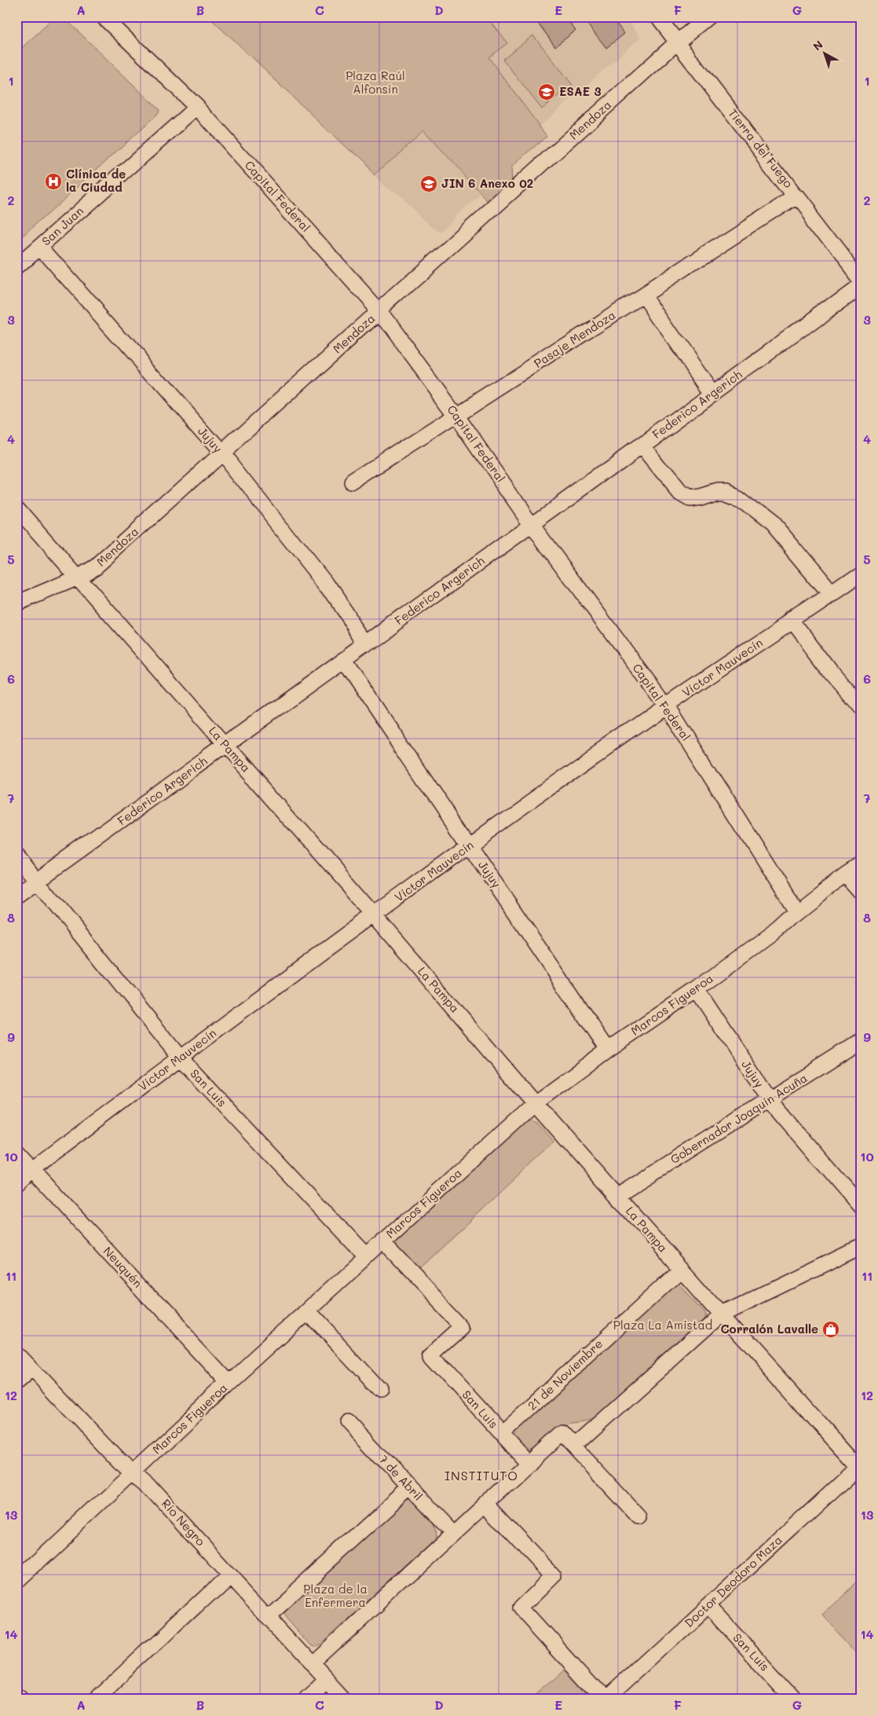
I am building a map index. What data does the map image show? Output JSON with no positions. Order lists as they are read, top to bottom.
{
  "streets": {
    "street": [
      "Mendoza",
      "Tierra del Fuego",
      "Capital Federal",
      "San Juan",
      "Pasaje Mendoza",
      "Federico Argerich",
      "Jujuy",
      "Víctor Mauvecín",
      "La Pampa",
      "Marcos Figueroa",
      "San Luis",
      "Gobernador Joaquín Acuña",
      "Neuquén",
      "21 de Noviembre",
      "7 de Abril",
      "Río Negro",
      "Doctor Deodoro Maza"
    ]
  },
  "crossings": [
    ["Mendoza", "Tierra del Fuego"],
    ["Mendoza", "Capital Federal"],
    ["Mendoza", "Jujuy"],
    ["Mendoza", "La Pampa"],
    ["Tierra del Fuego", "Pasaje Mendoza"],
    ["Capital Federal", "San Juan"],
    ["Capital Federal", "Pasaje Mendoza"],
    ["Capital Federal", "Federico Argerich"],
    ["Capital Federal", "Víctor Mauvecín"],
    ["Capital Federal", "Marcos Figueroa"],
    ["San Juan", "Jujuy"],
    ["Federico Argerich", "Jujuy"],
    ["Federico Argerich", "La Pampa"],
    ["Federico Argerich", "San Luis"],
    ["Jujuy", "Víctor Mauvecín"],
    ["Jujuy", "Marcos Figueroa"],
    ["Jujuy", "Gobernador Joaquín Acuña"],
    ["Víctor Mauvecín", "La Pampa"],
    ["Víctor Mauvecín", "San Luis"],
    ["Víctor Mauvecín", "Neuquén"],
    ["La Pampa", "Marcos Figueroa"],
    ["La Pampa", "Gobernador Joaquín Acuña"],
    ["La Pampa", "21 de Noviembre"],
    ["La Pampa", "Doctor Deodoro Maza"],
    ["Marcos Figueroa", "San Luis"],
    ["Marcos Figueroa", "Neuquén"],
    ["Marcos Figueroa", "Río Negro"],
    ["San Luis", "21 de Noviembre"],
    ["San Luis", "Doctor Deodoro Maza"]
  ],
  "districts": ["INSTITUTO"],
  "parks": ["Plaza Raúl Alfonsín", "Plaza La Amistad", "Plaza de la Enfermera"],
  "places": {
    "school or university": ["ESAE 3", "JIN 6 Anexo 02"],
    "hospital": ["Clínica de la Ciudad"],
    "shop": ["Corralón Lavalle"]
  },
  "north": "top left",
  "grid": {
    "columns": [
      "A",
      "B",
      "C",
      "D",
      "E",
      "F",
      "G"
    ],
    "rows": [
      "1",
      "2",
      "3",
      "4",
      "5",
      "6",
      "7",
      "8",
      "9",
      "10",
      "11",
      "12",
      "13",
      "14"
    ]
  }
}
